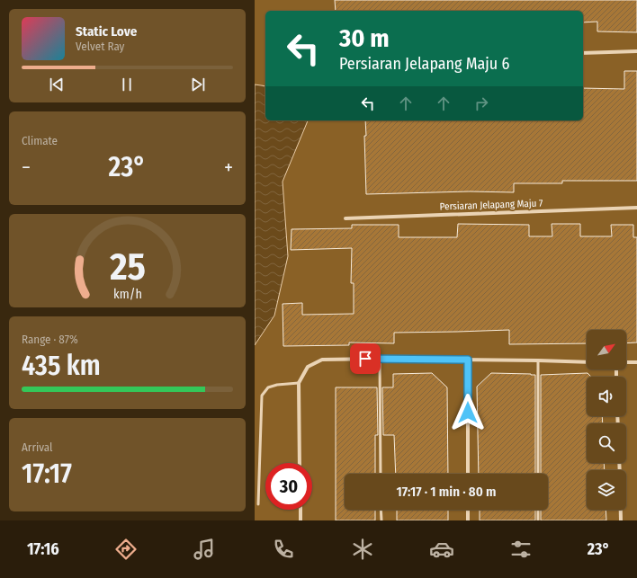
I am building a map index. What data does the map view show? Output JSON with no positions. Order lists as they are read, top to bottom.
{
  "streets": {
    "street": ["Persiaran Jelapang Maju 7"]
  },
  "north": "top right",
  "page": {
    "turn": ["30 m", "Persiaran Jelapang Maju 6"],
    "song": ["Static Love", "Velvet Ray"],
    "tile": [
      "Climate",
      ["Range · 87%", "435 km"],
      ["Arrival", "17:17"]
    ],
    "heat": ["−", "23°", "+"],
    "limit": "30",
    "trip": "17:17 · 1 min · 80 m",
    "tabs": ["17:16", "23°"],
    "gauge": ["25", "km/h"]
  }
}
